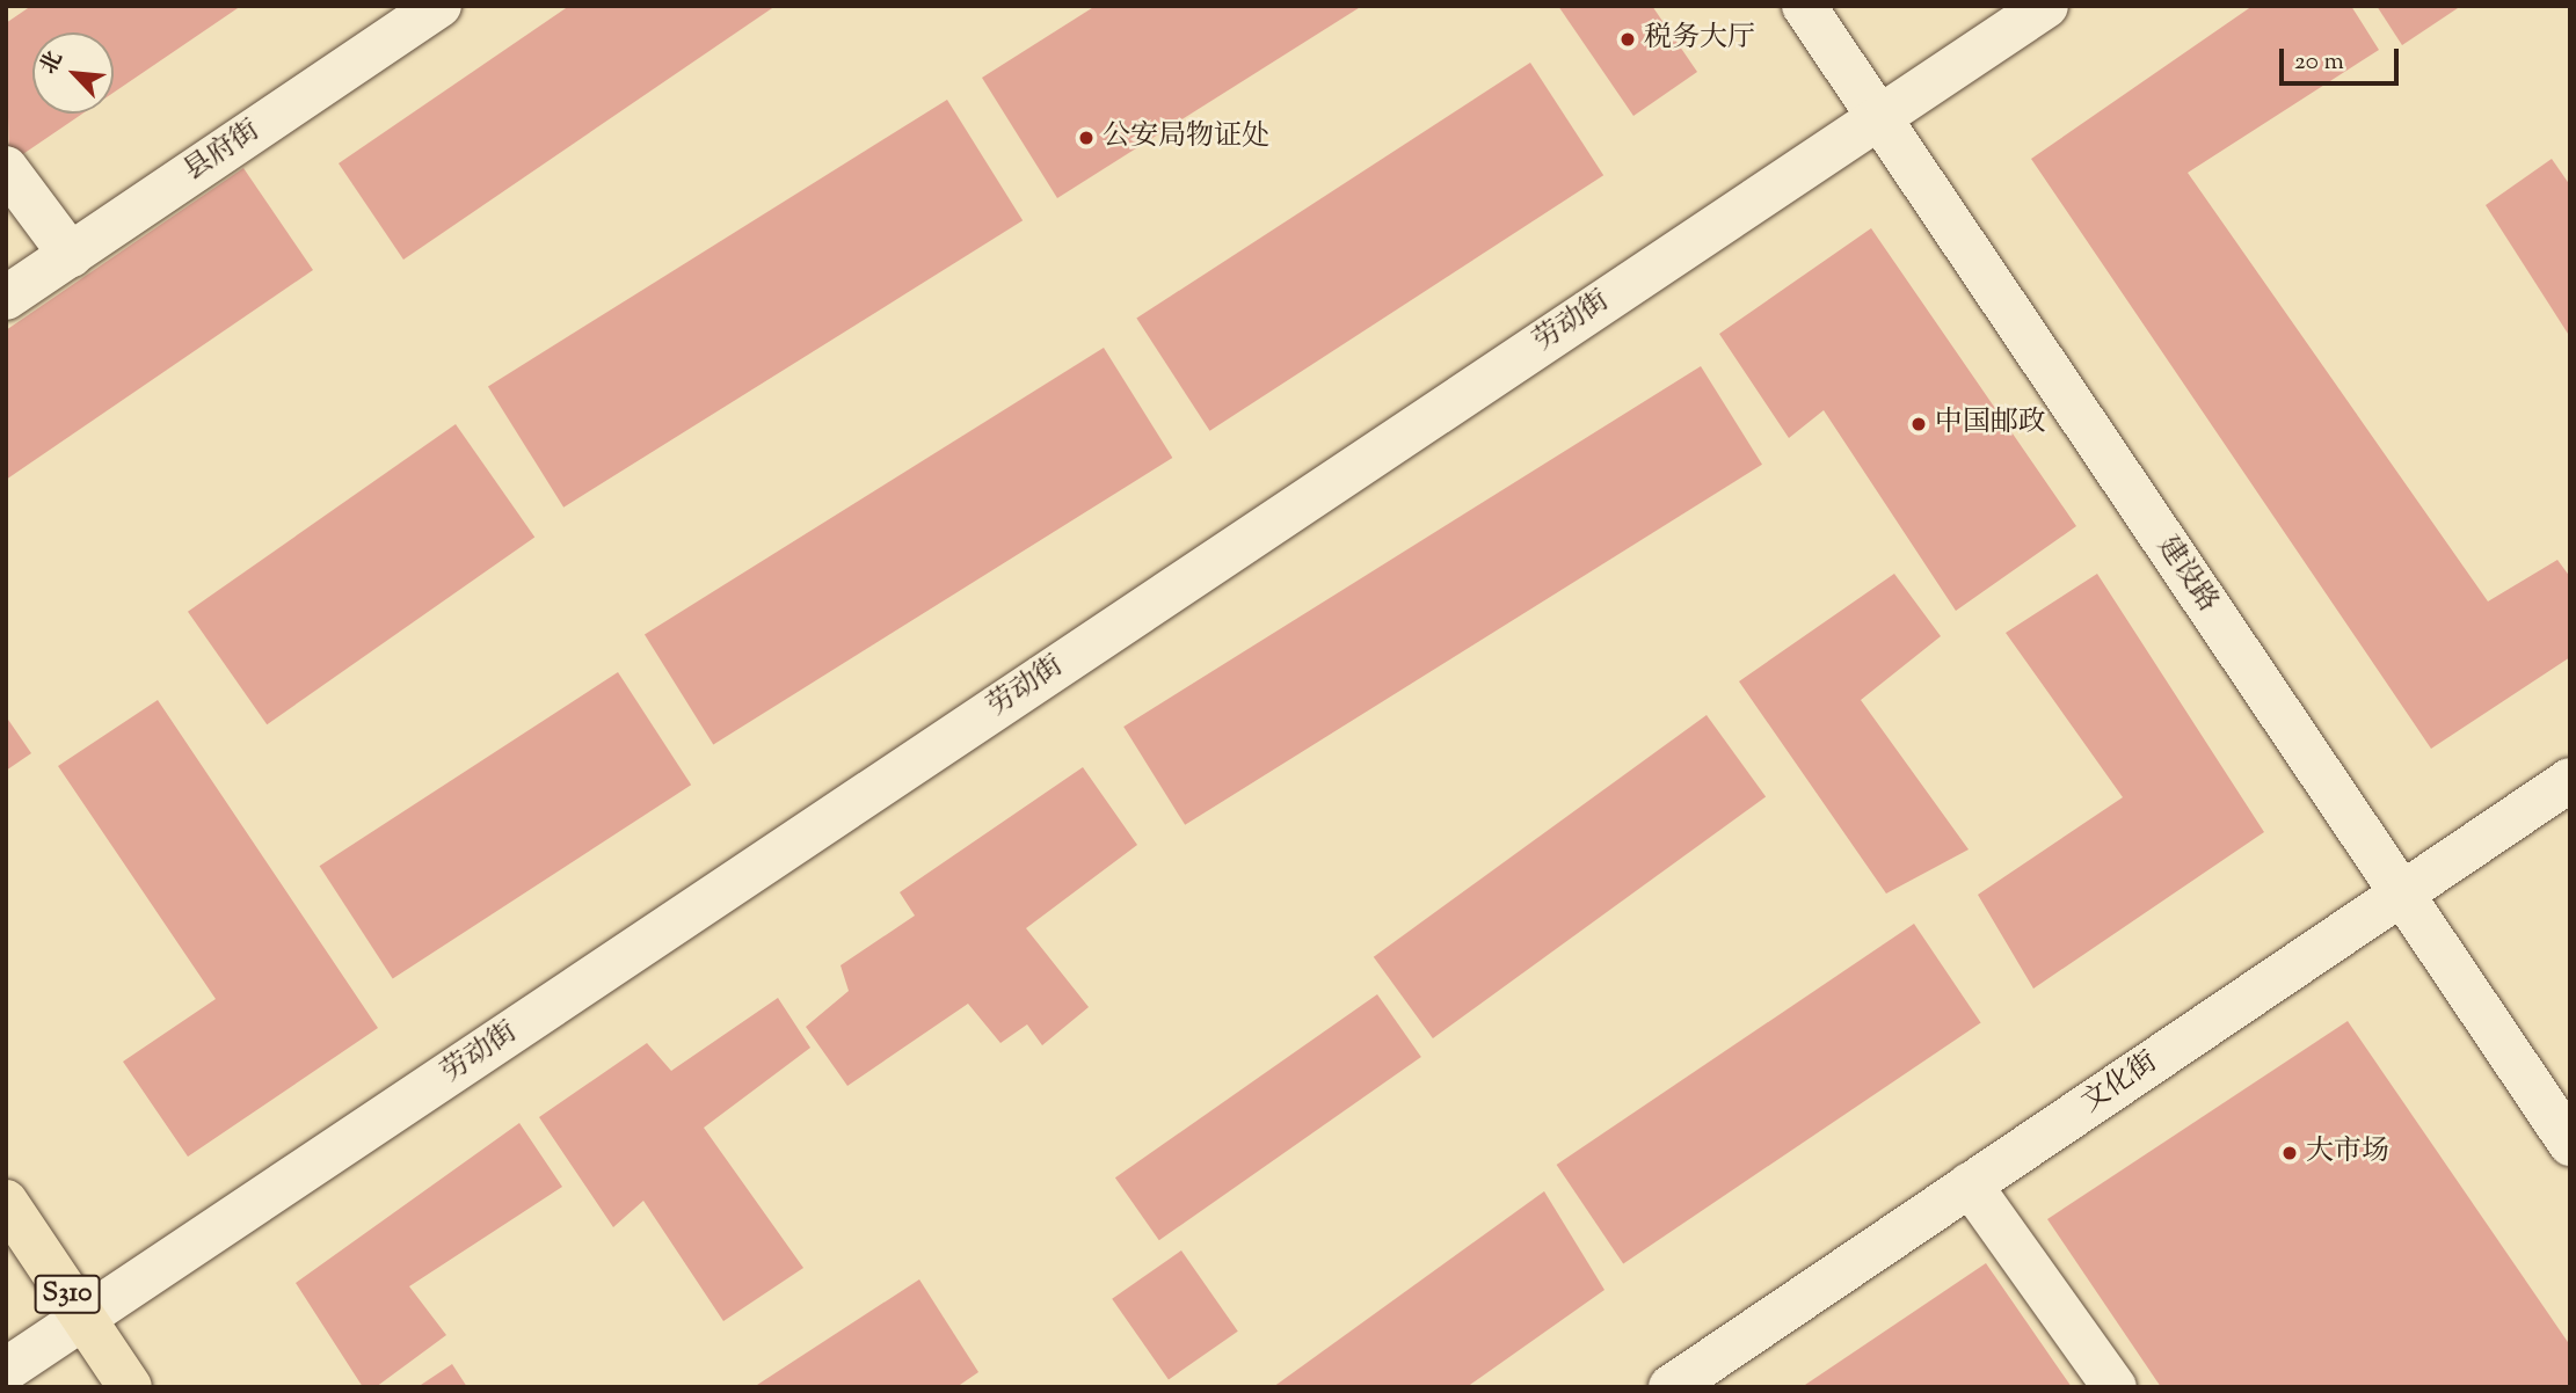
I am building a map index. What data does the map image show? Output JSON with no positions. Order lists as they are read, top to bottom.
{
  "streets": {
    "main road": ["S310"],
    "street": [
      "县府街",
      "劳动街",
      "建设路",
      "文化街"
    ]
  },
  "crossings": [
    ["劳动街", "建设路"],
    ["劳动街", "S310"],
    ["建设路", "文化街"]
  ],
  "places": [
    "税务大厅",
    "公安局物证处",
    "中国邮政",
    "大市场"
  ],
  "scale_bar": "20 m",
  "north": "top left"
}
